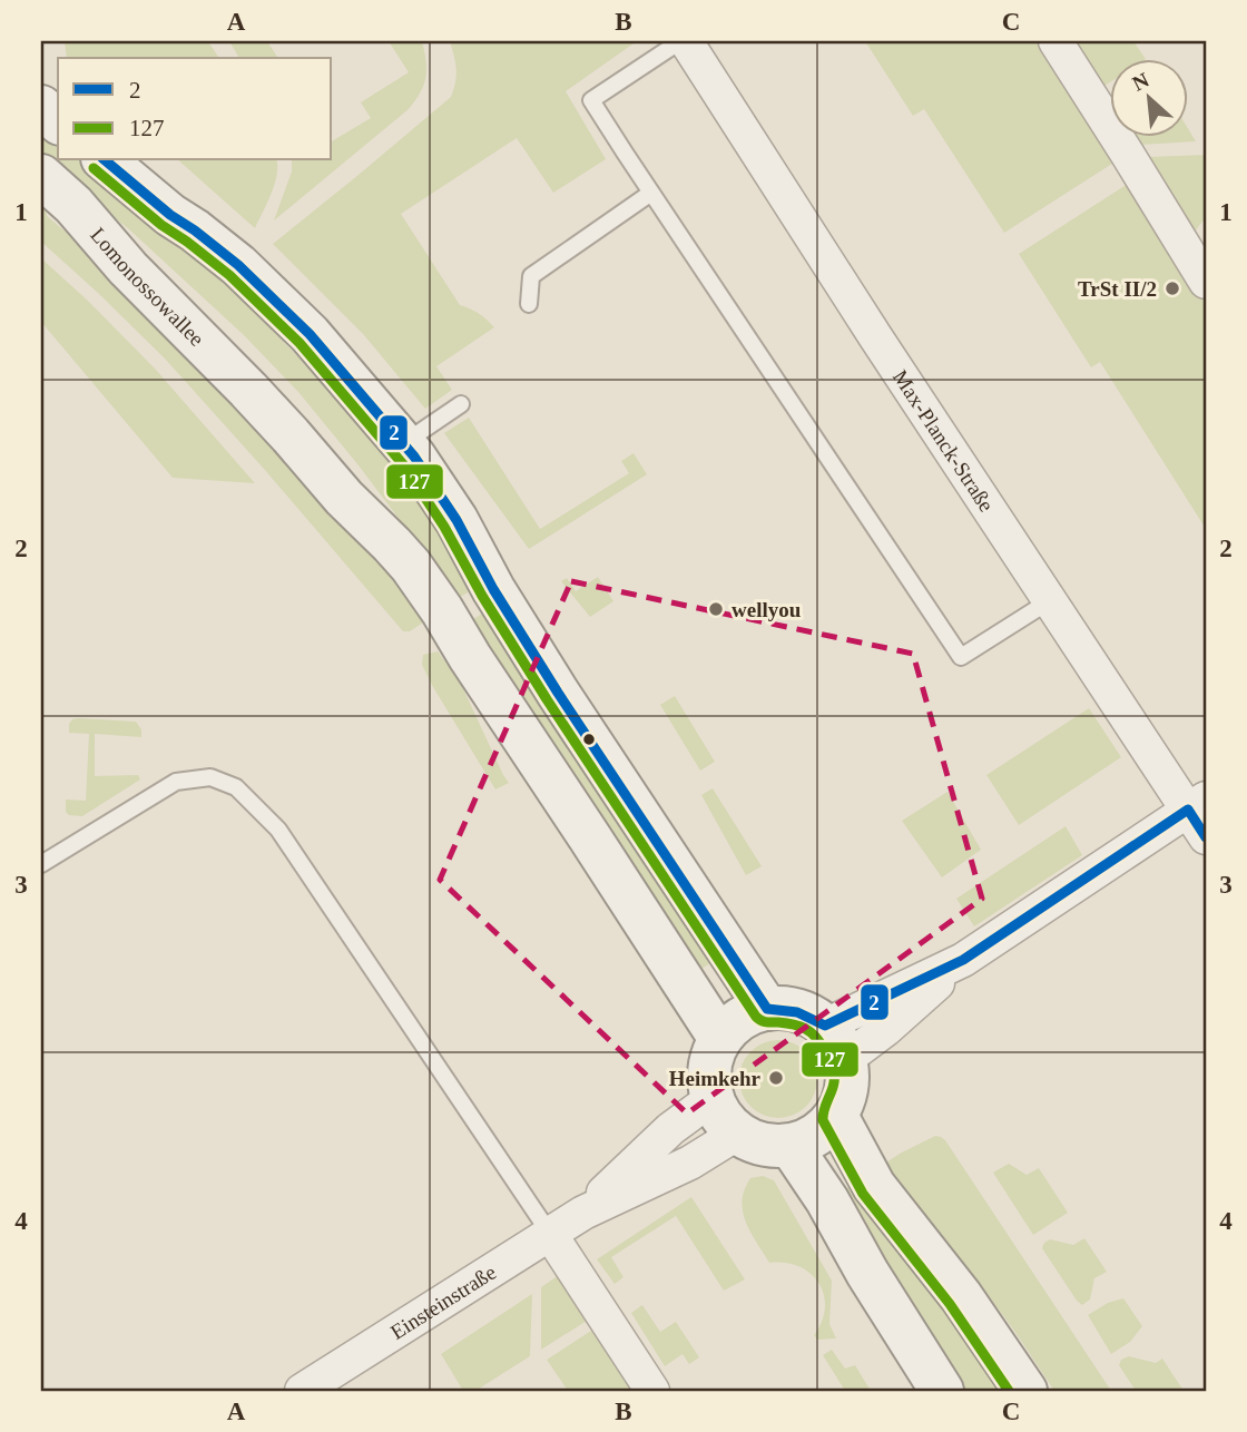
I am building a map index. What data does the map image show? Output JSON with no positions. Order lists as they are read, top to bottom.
{
  "streets": {
    "street": ["Lomonossowallee", "Max-Planck-Straße", "Einsteinstraße"]
  },
  "crossings": [
    ["Lomonossowallee", "Einsteinstraße"]
  ],
  "places": ["TrSt II/2", "wellyou", "Heimkehr"],
  "lines": ["transit line 2", "transit line 127"],
  "legend": ["2", "127"],
  "north": "top left",
  "grid": {
    "columns": ["A", "B", "C"],
    "rows": [
      "1",
      "2",
      "3",
      "4"
    ]
  }
}
